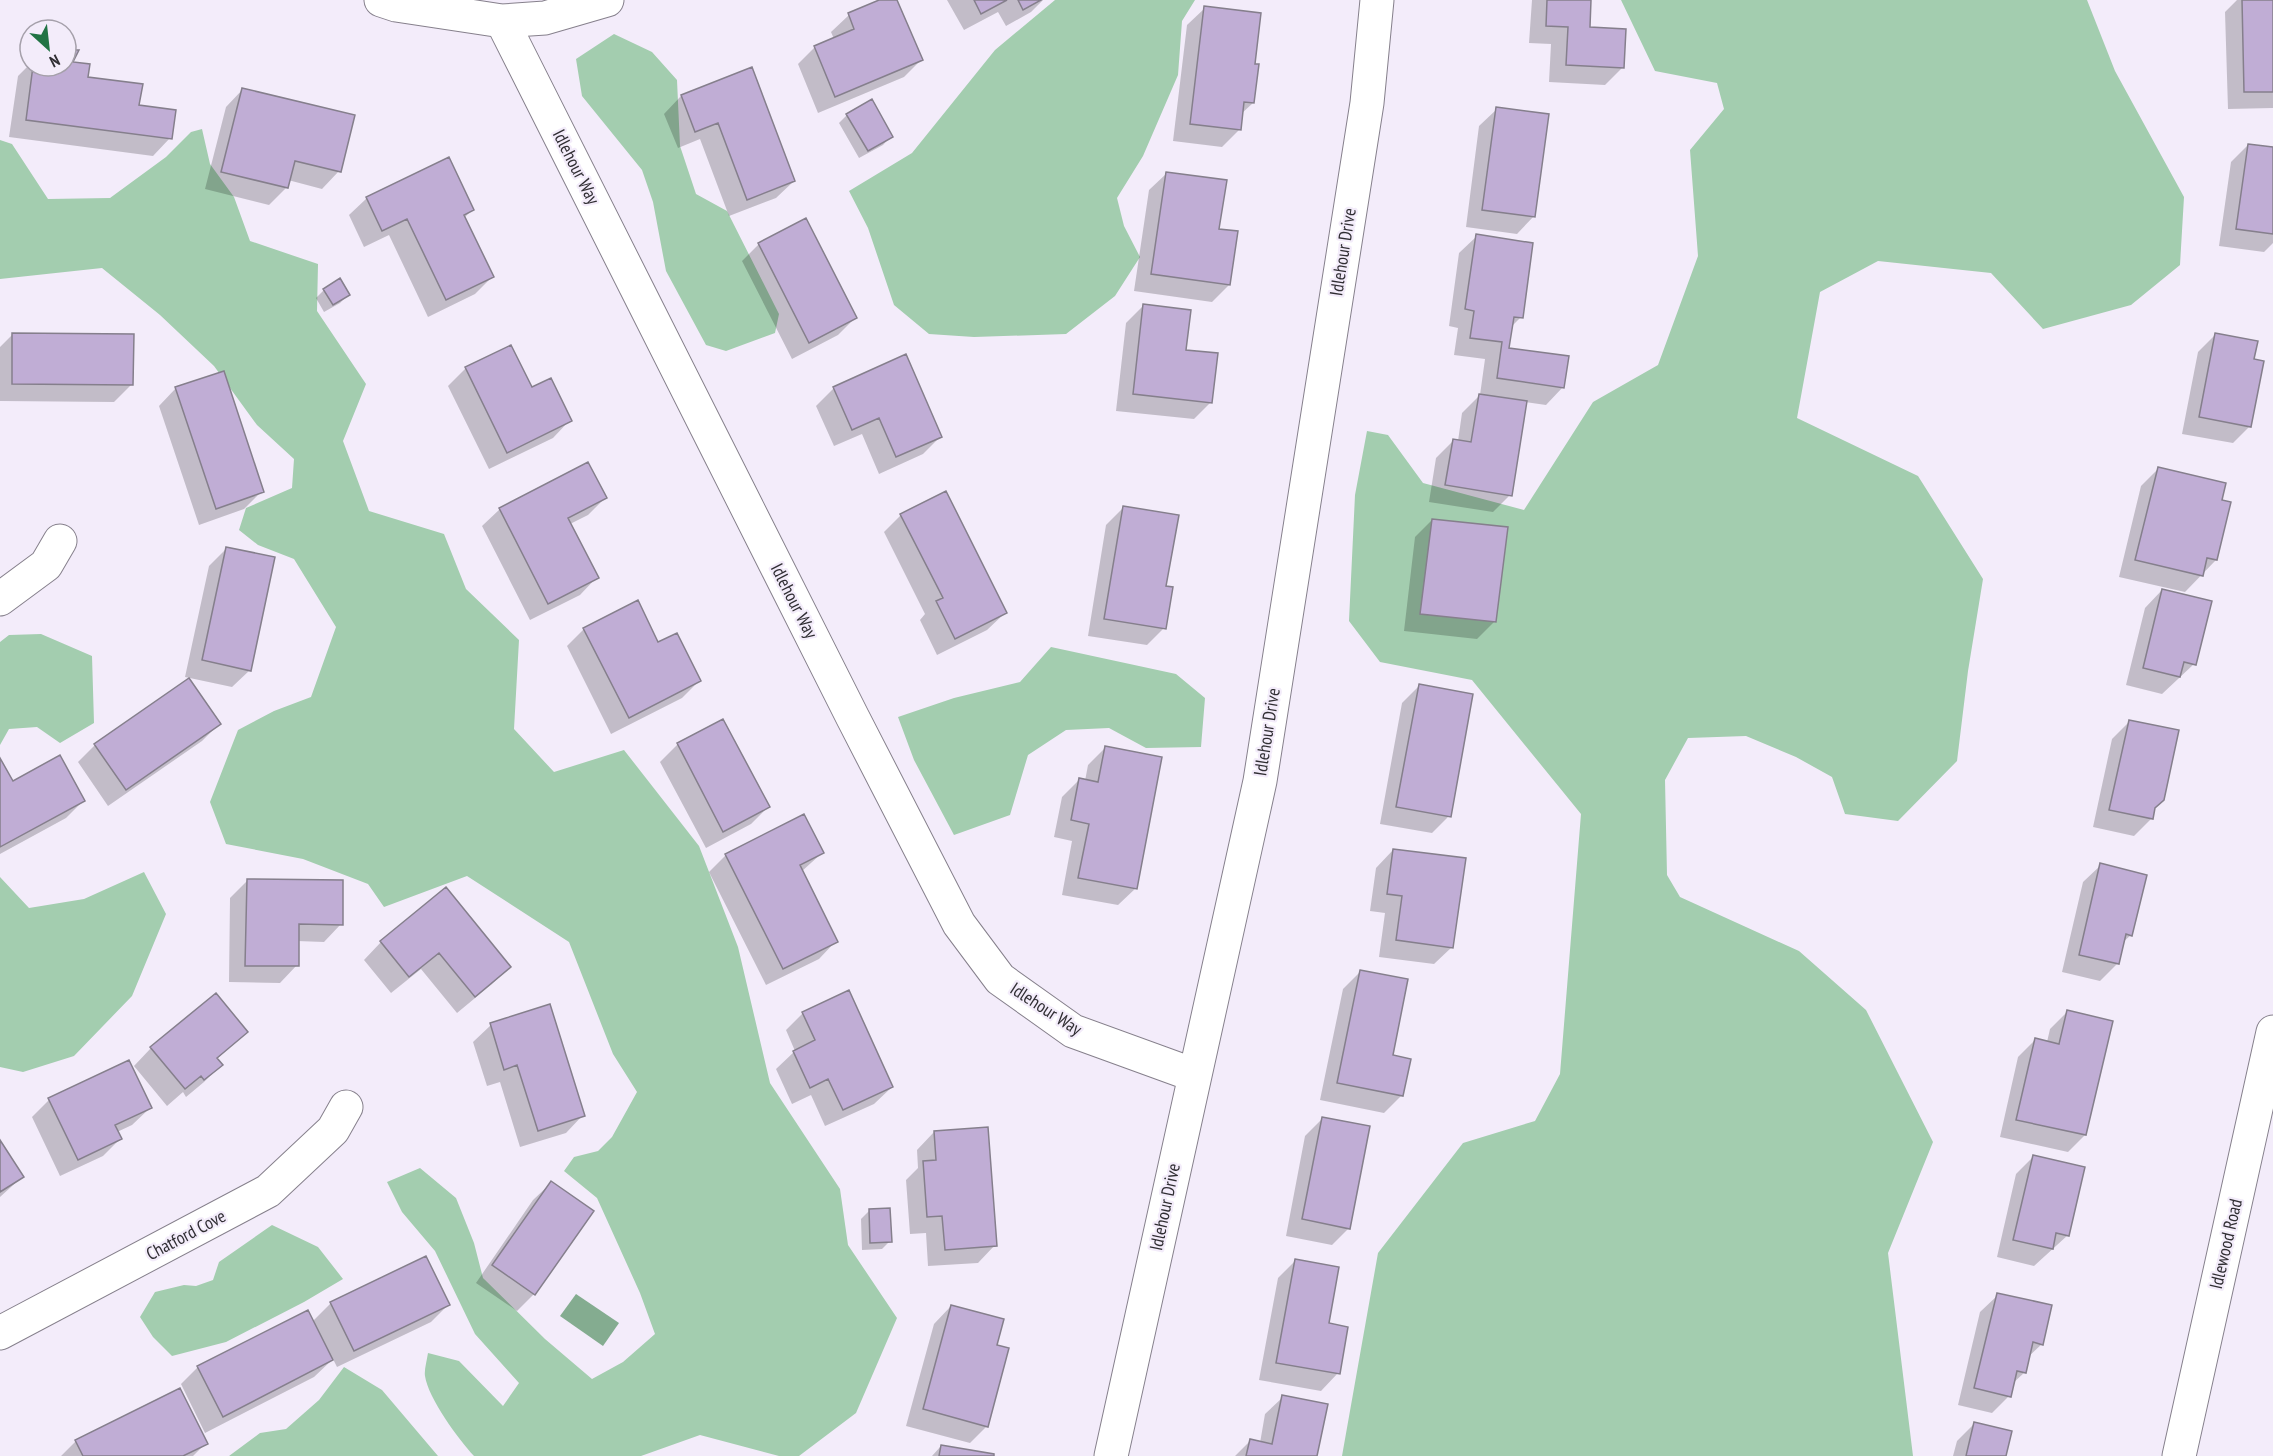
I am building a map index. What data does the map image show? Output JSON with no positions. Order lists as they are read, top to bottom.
{
  "streets": {
    "street": [
      "Idlehour Way",
      "Idlehour Drive",
      "Chatford Cove",
      "Idlewood Road"
    ]
  },
  "crossings": [
    ["Idlehour Way", "Idlehour Drive"]
  ],
  "north": "bottom right"
}
